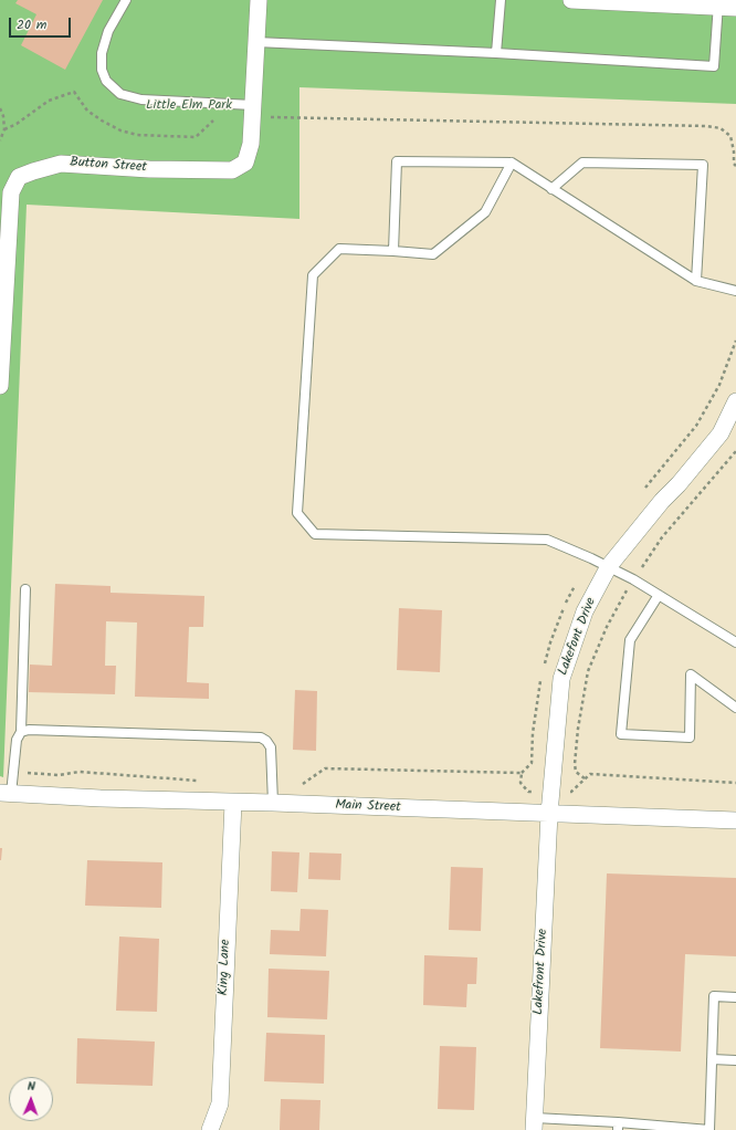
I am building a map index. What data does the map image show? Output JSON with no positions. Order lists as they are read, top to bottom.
{
  "streets": {
    "street": [
      "Button Street",
      "Lakefont Drive",
      "Main Street",
      "King Lane",
      "Lakefront Drive"
    ]
  },
  "crossings": [
    ["Lakefont Drive", "Main Street"],
    ["Lakefont Drive", "Lakefront Drive"],
    ["Main Street", "King Lane"],
    ["Main Street", "Lakefront Drive"]
  ],
  "parks": ["Little Elm Park"],
  "scale_bar": "20 m",
  "north": "top"
}
